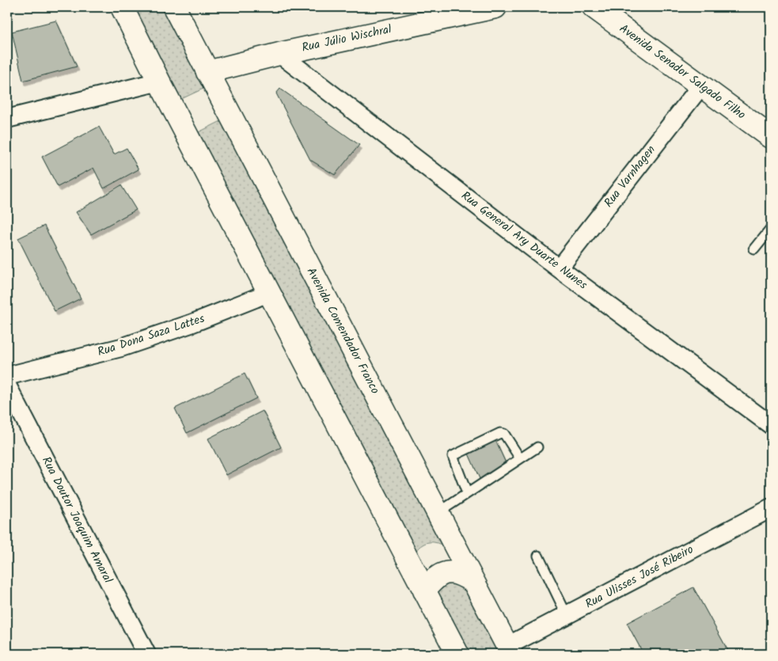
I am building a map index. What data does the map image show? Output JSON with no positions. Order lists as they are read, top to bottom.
{
  "streets": {
    "main road": ["Rua Júlio Wischral", "Avenida Senador Salgado Filho", "Avenida Comendador Franco"],
    "street": [
      "Rua Varnhagen",
      "Rua General Ary Duarte Nunes",
      "Rua Dona Saza Lattes",
      "Rua Doutor Joaquim Amaral",
      "Rua Ulisses José Ribeiro"
    ]
  },
  "crossings": [
    ["Rua Júlio Wischral", "Rua General Ary Duarte Nunes"],
    ["Rua Júlio Wischral", "Avenida Comendador Franco"],
    ["Avenida Senador Salgado Filho", "Rua Varnhagen"],
    ["Rua Varnhagen", "Rua General Ary Duarte Nunes"],
    ["Avenida Comendador Franco", "Rua Ulisses José Ribeiro"]
  ]
}
